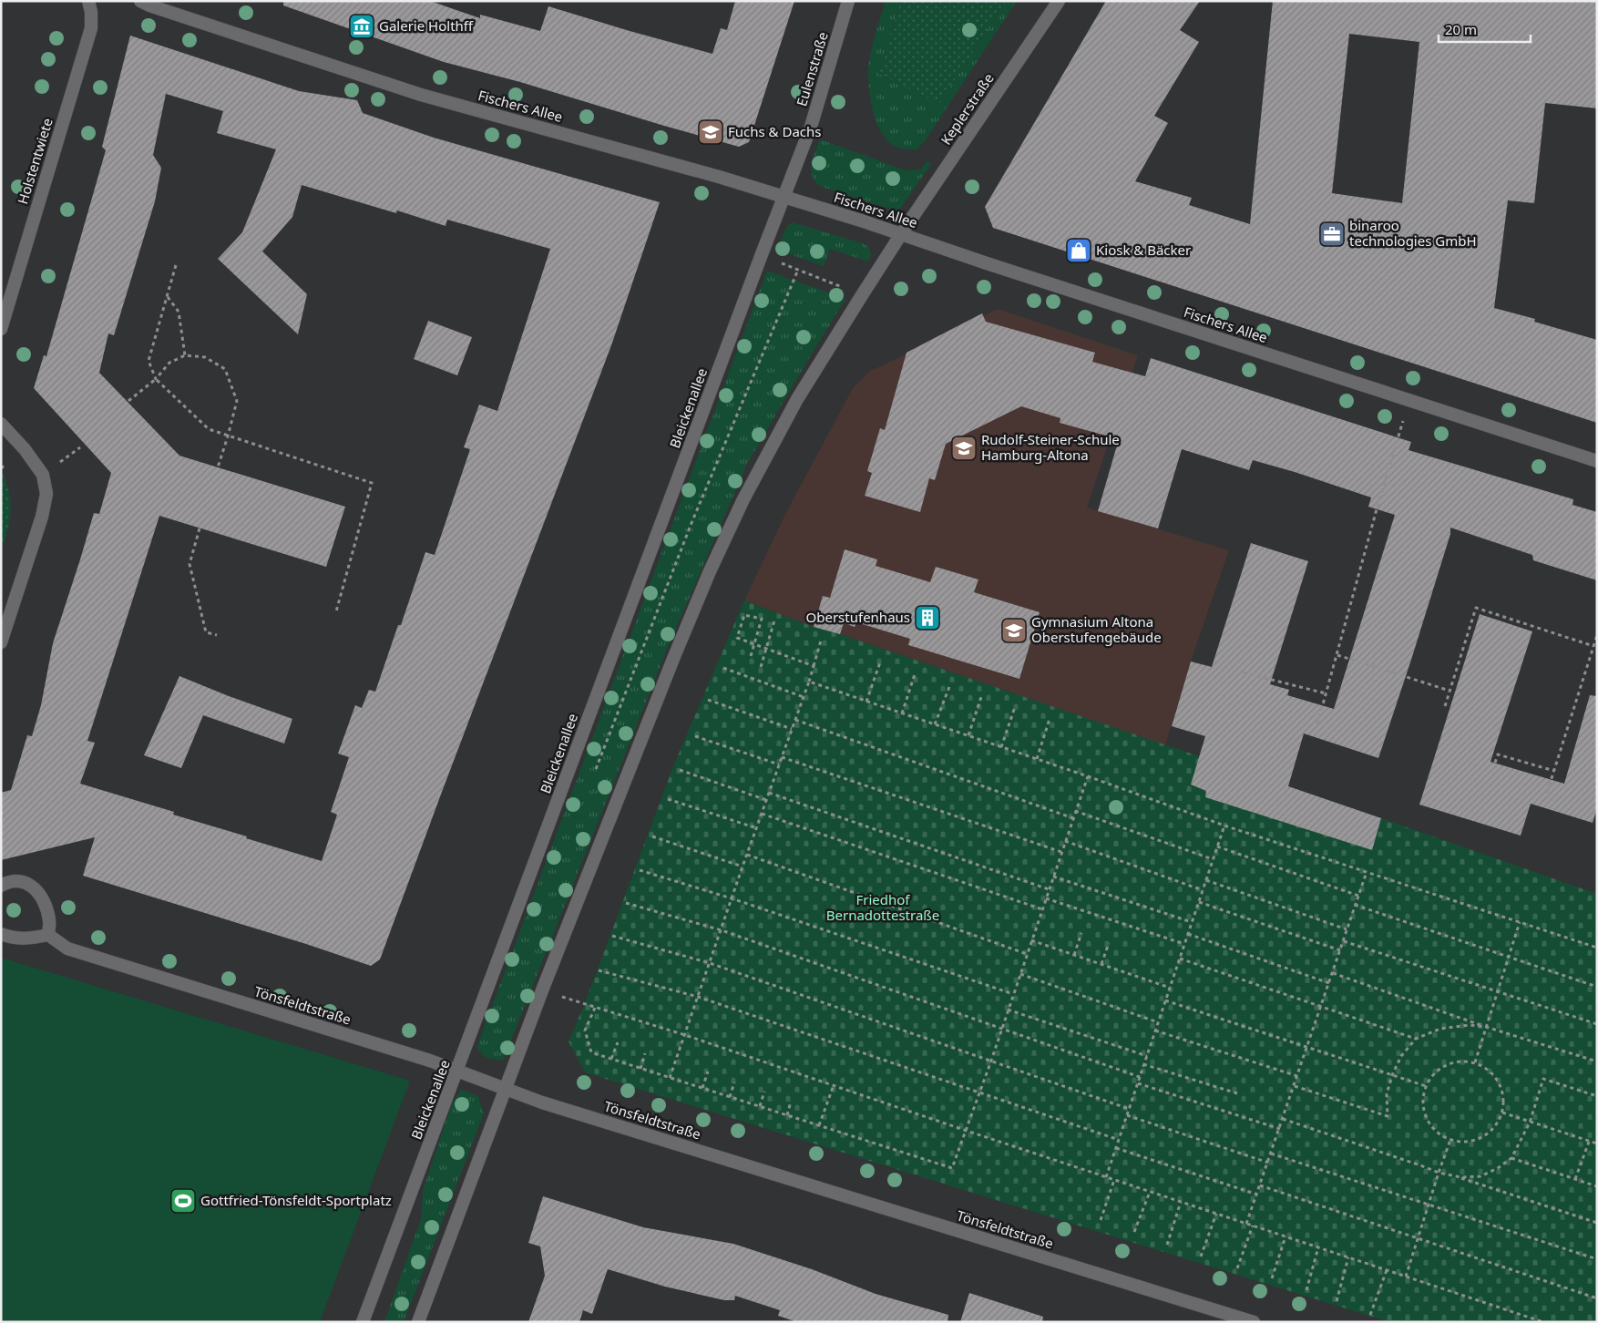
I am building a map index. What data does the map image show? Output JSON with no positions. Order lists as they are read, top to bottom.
{
  "streets": {
    "street": [
      "Eulenstraße",
      "Fischers Allee",
      "Keplerstraße",
      "Holstentwiete",
      "Bleickenallee",
      "Tönsfeldtstraße"
    ]
  },
  "crossings": [
    ["Eulenstraße", "Fischers Allee"],
    ["Eulenstraße", "Bleickenallee"],
    ["Fischers Allee", "Keplerstraße"],
    ["Fischers Allee", "Bleickenallee"],
    ["Bleickenallee", "Tönsfeldtstraße"]
  ],
  "parks": ["Friedhof Bernadottestraße"],
  "places": {
    "museum": ["Galerie Holthff"],
    "school or university": ["Fuchs & Dachs", "Rudolf-Steiner-Schule Hamburg-Altona", "Gymnasium Altona Oberstufengebäude"],
    "office": ["binaroo technologies GmbH"],
    "shop": ["Kiosk & Bäcker"],
    "building": ["Oberstufenhaus"],
    "sports": ["Gottfried-Tönsfeldt-Sportplatz"]
  },
  "scale_bar": "20 m"
}
